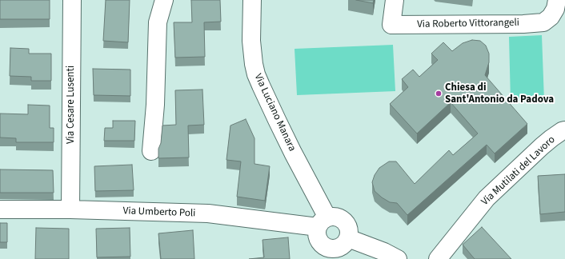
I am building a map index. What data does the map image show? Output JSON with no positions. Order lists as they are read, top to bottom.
{
  "streets": {
    "street": [
      "Via Roberto Vittorangeli",
      "Via Cesare Lusenti",
      "Via Luciano Manara",
      "Via Mutilati del Lavoro",
      "Via Umberto Poli"
    ]
  },
  "crossings": [
    ["Via Cesare Lusenti", "Via Umberto Poli"],
    ["Via Luciano Manara", "Via Umberto Poli"]
  ],
  "places": ["Chiesa di Sant'Antonio da Padova"]
}
